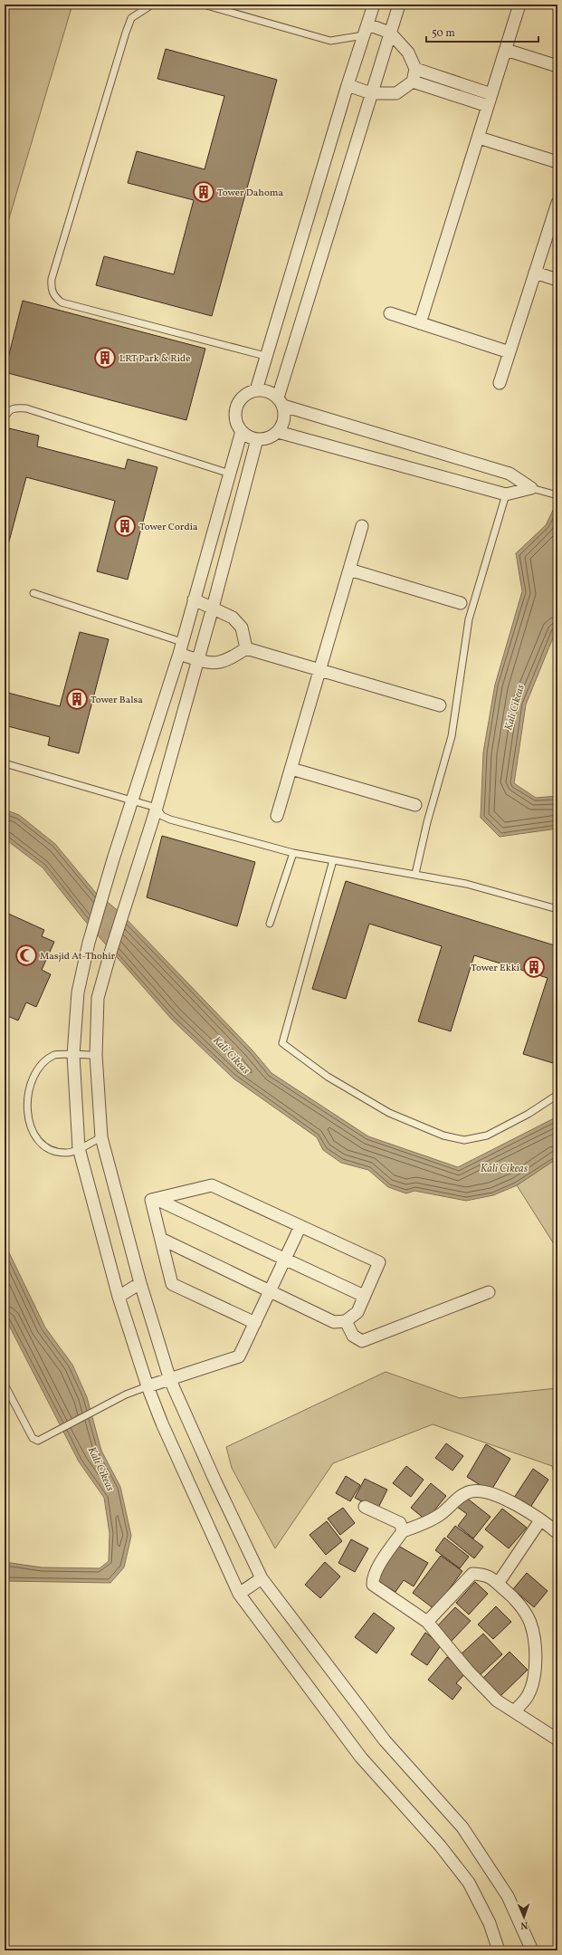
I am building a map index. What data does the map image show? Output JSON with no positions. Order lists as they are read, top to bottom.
{
  "water": ["Kali Cikeas"],
  "places": {
    "building": [
      "Tower Dahoma",
      "LRT Park & Ride",
      "Tower Cordia",
      "Tower Balsa",
      "Tower Ekki"
    ],
    "mosque": ["Masjid At-Thohir"]
  },
  "scale_bar": "50 m",
  "north": "bottom"
}
